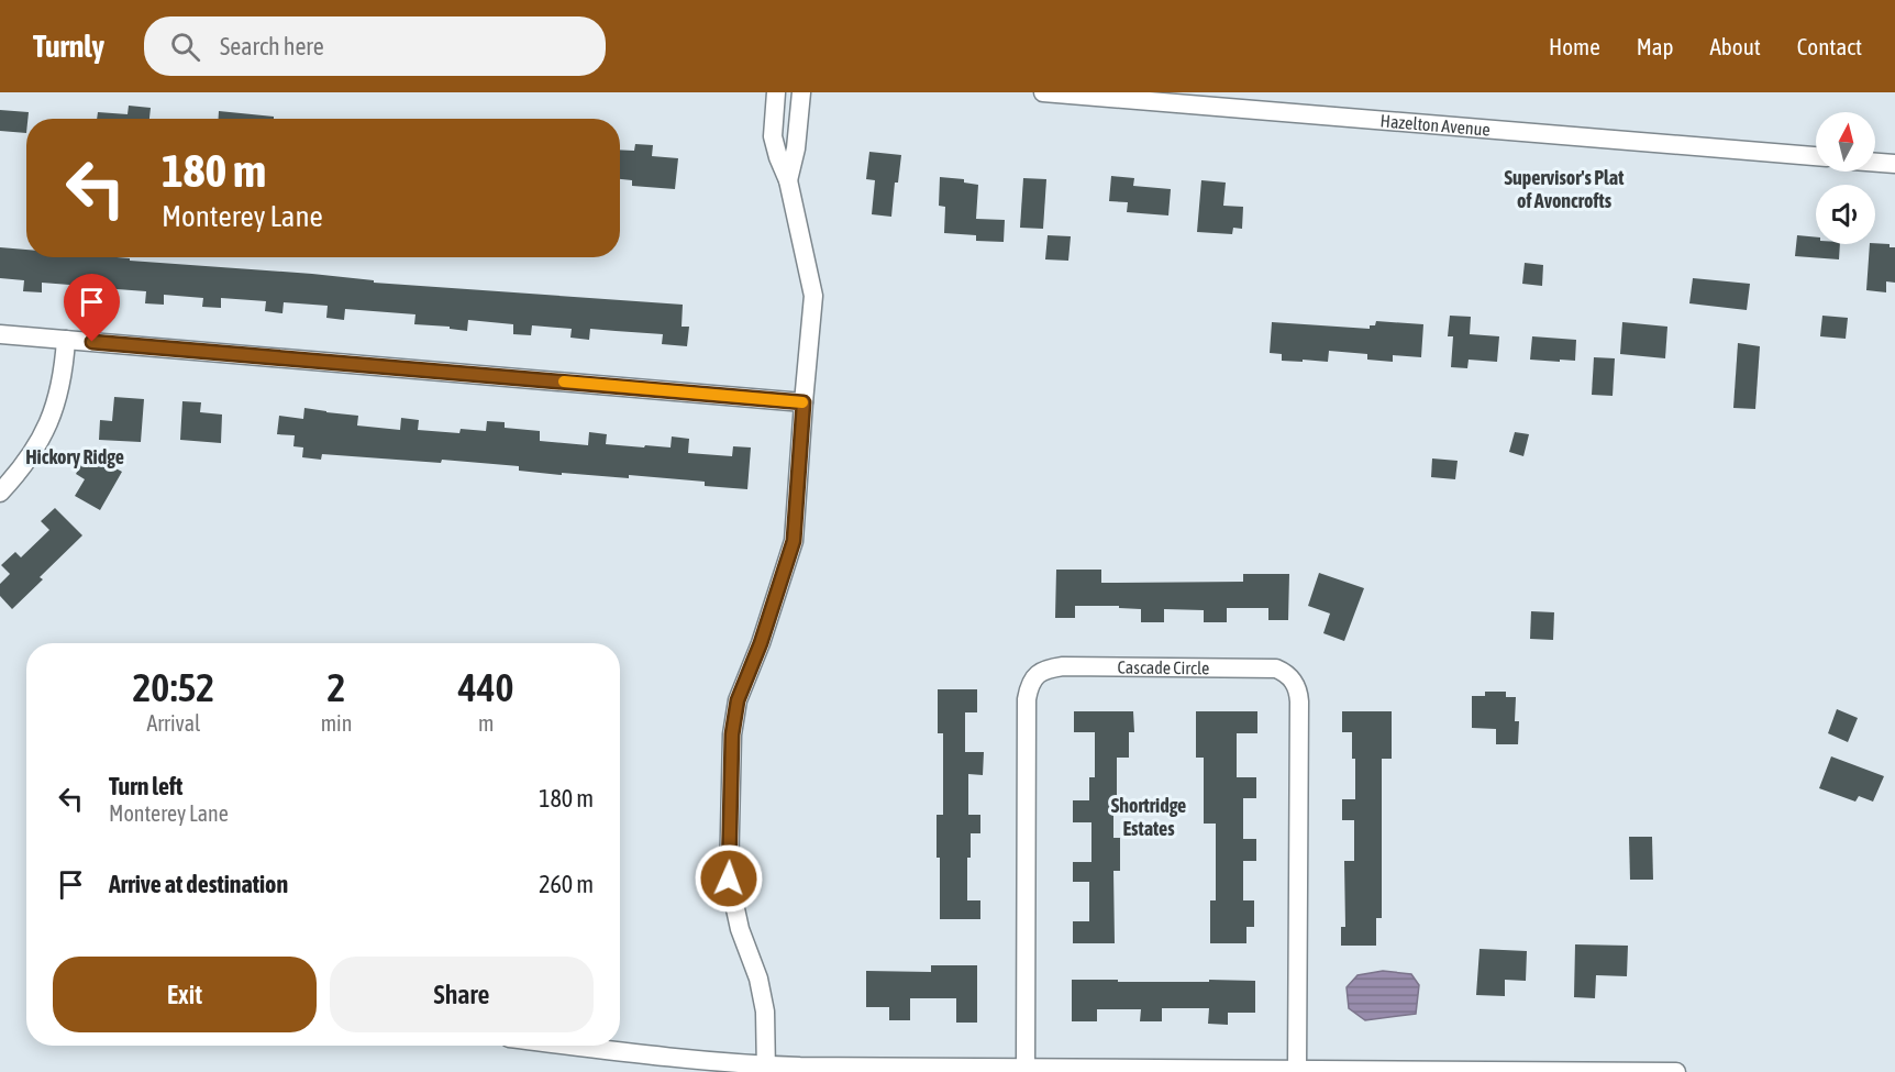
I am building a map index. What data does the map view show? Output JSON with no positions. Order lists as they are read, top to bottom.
{
  "streets": {
    "street": ["Hazelton Avenue", "Cascade Circle"]
  },
  "districts": ["Supervisor's Plat of Avoncrofts", "Hickory Ridge", "Shortridge Estates"],
  "north": "top",
  "page": {
    "header": "Turnly",
    "search": "Search here",
    "nav": [
      "Home",
      "Map",
      "About",
      "Contact"
    ],
    "turn": ["180 m", "Monterey Lane"],
    "eta": [
      "20:52",
      "Arrival",
      "2",
      "min",
      "440",
      "m"
    ],
    "list": [
      {
        "name": "Turn left",
        "note": "Monterey Lane",
        "value": "180 m"
      },
      {
        "name": "Arrive at destination",
        "value": "260 m"
      }
    ],
    "buttons": ["Exit", "Share"]
  }
}
